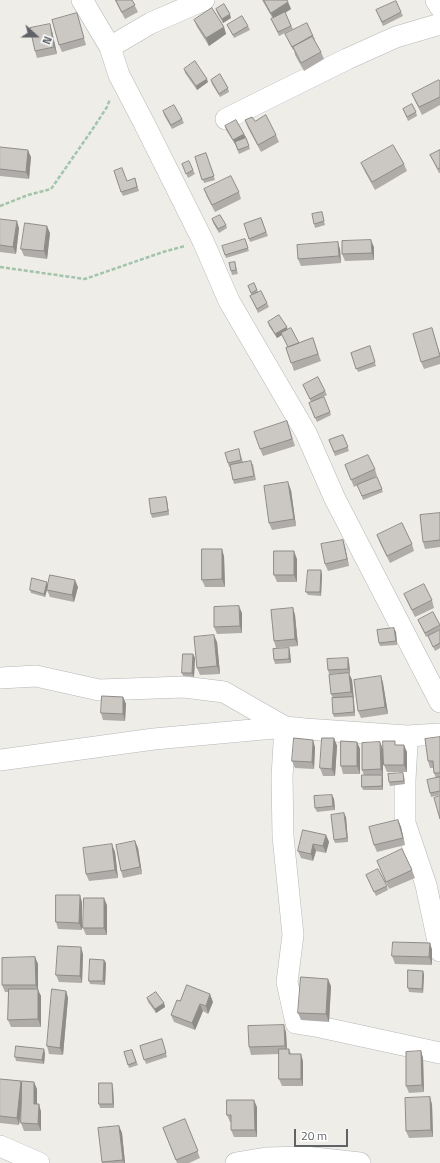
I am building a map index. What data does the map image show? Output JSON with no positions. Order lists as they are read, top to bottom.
{
  "scale_bar": "20 m",
  "north": "right"
}
